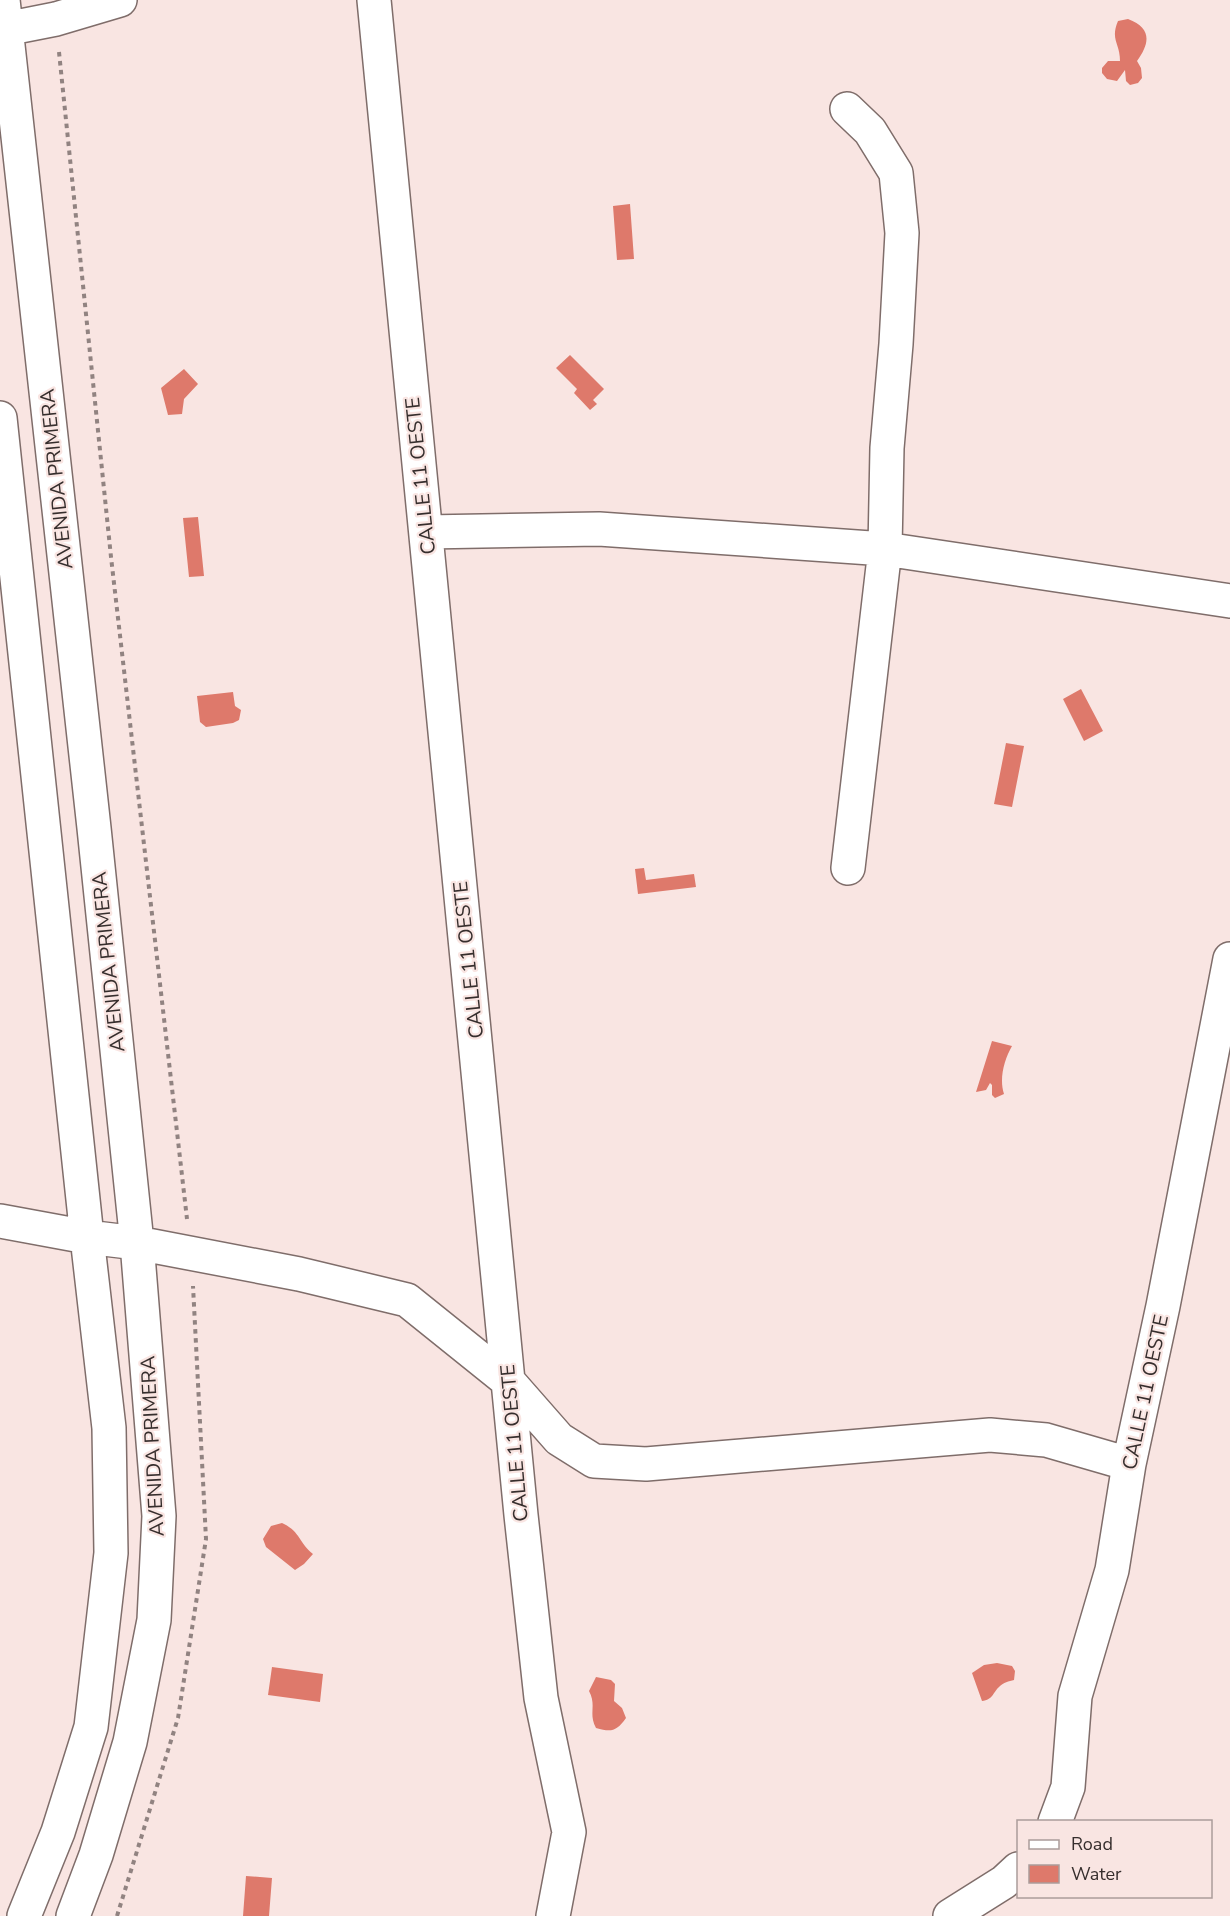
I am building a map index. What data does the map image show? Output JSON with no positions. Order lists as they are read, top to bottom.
{
  "streets": {
    "street": ["CALLE 11 OESTE", "AVENIDA PRIMERA"]
  },
  "legend": ["Road", "Water"]
}
